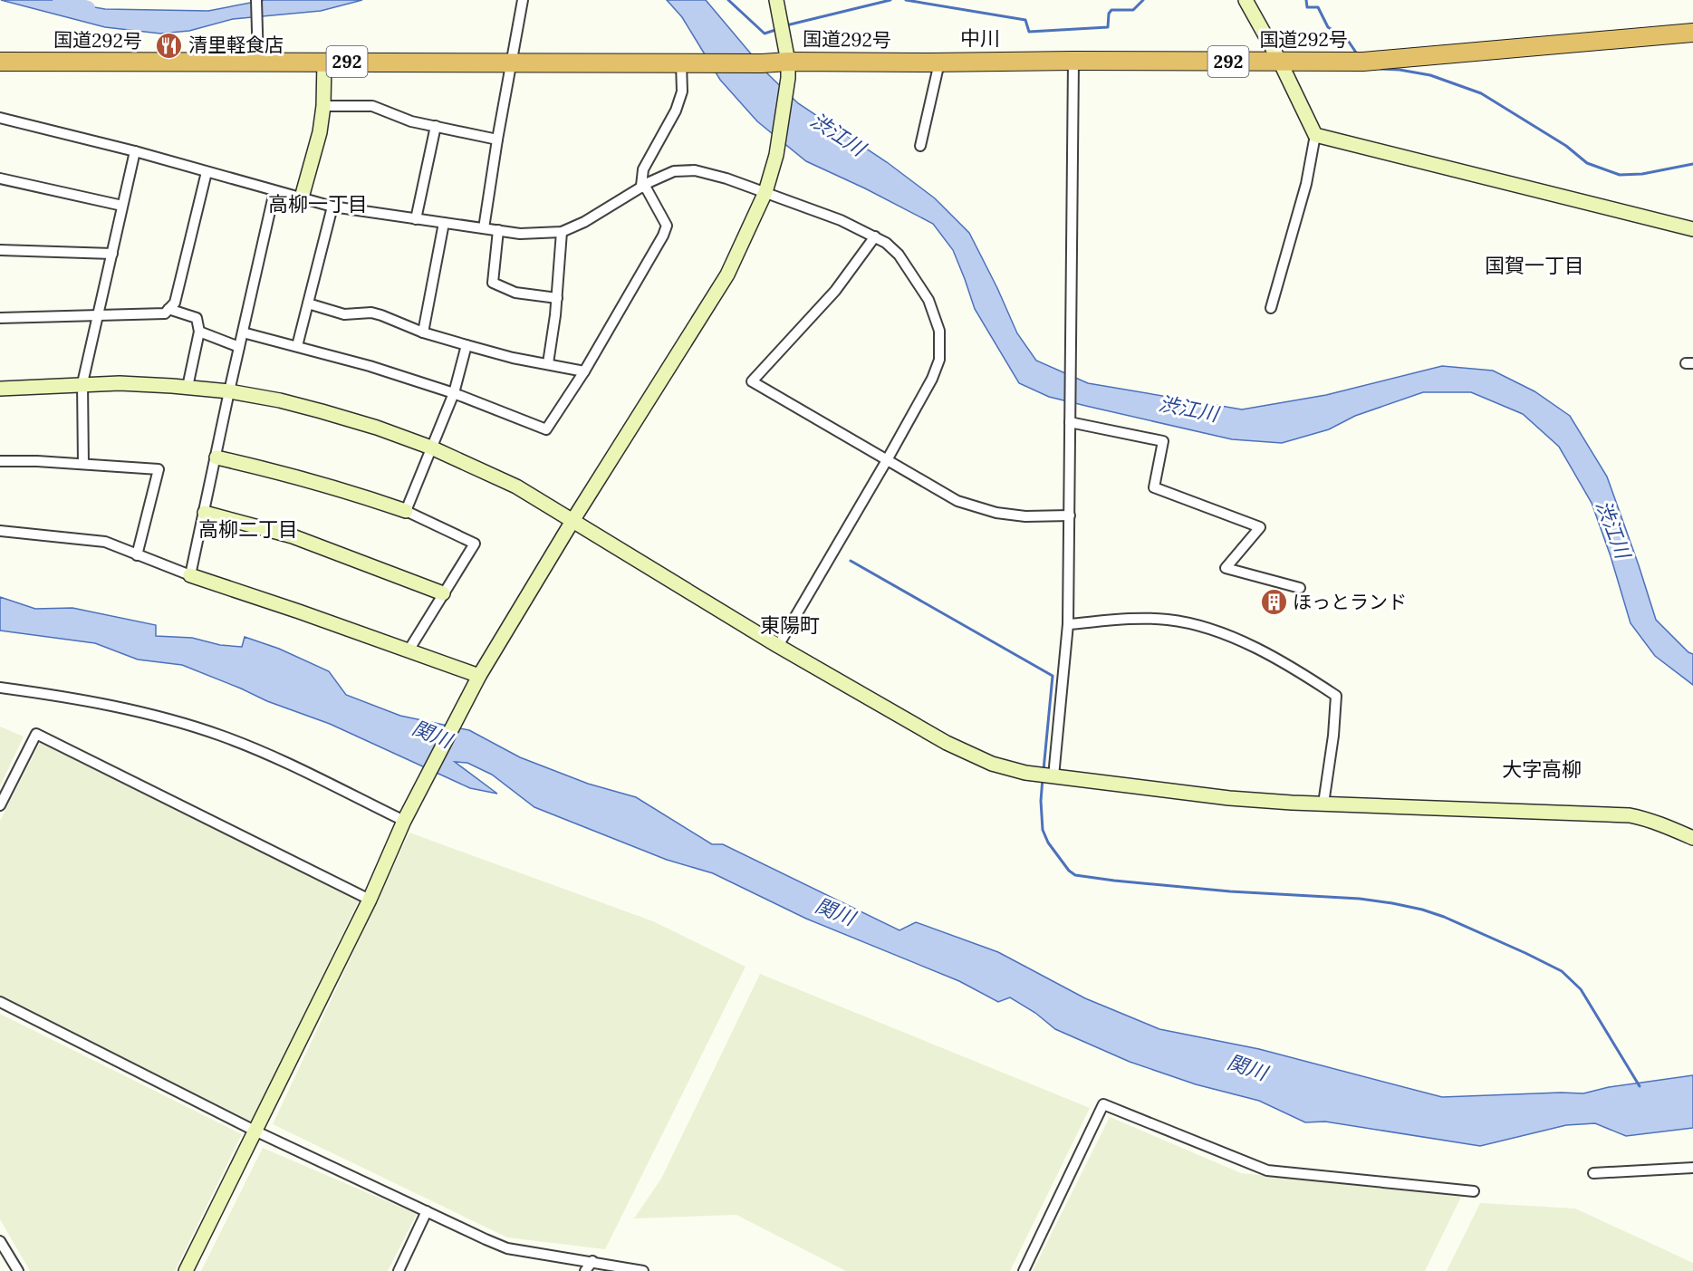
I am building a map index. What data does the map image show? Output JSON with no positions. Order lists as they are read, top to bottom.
{
  "streets": {
    "highway": ["国道292号", "292"]
  },
  "districts": [
    "中川",
    "高柳一丁目",
    "国賀一丁目",
    "高柳二丁目",
    "東陽町",
    "大字高柳"
  ],
  "water": ["渋江川", "関川"],
  "places": {
    "restaurant": ["清里軽食店"],
    "building": ["ほっとランド"]
  }
}
